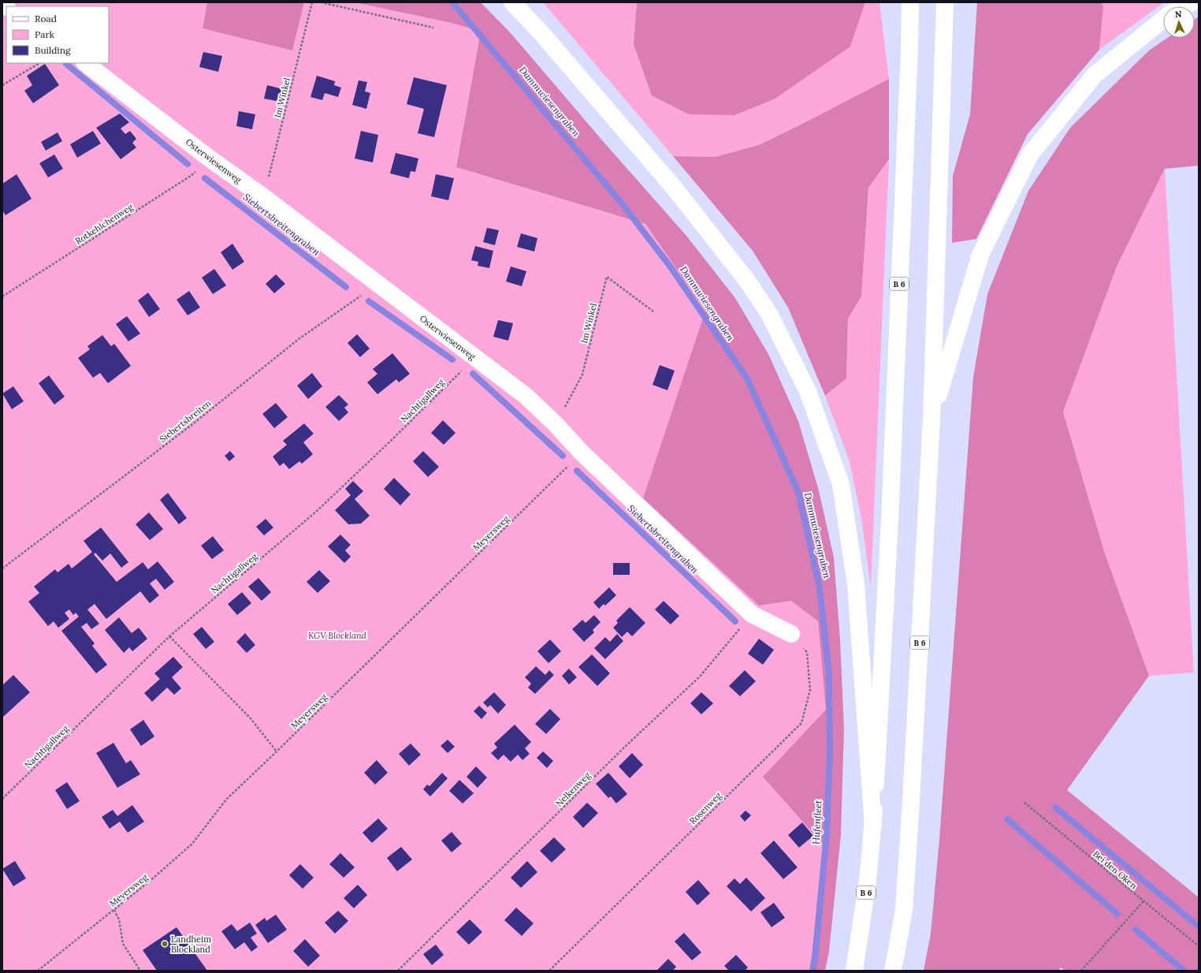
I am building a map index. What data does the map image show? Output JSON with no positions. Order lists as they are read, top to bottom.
{
  "streets": {
    "main road": ["Osterwiesenweg", "B 6"],
    "path": [
      "Im Winkel",
      "Rotkehlchenweg",
      "Nachtigallweg",
      "Siebertsbreiten",
      "Meyersweg",
      "Nelkenweg",
      "Rosenweg",
      "Bei den Oken"
    ]
  },
  "crossings": [
    ["Im Winkel", "Osterwiesenweg"],
    ["Osterwiesenweg", "Rotkehlchenweg"],
    ["Osterwiesenweg", "Nachtigallweg"],
    ["Osterwiesenweg", "Siebertsbreiten"],
    ["Osterwiesenweg", "Meyersweg"],
    ["Osterwiesenweg", "Nelkenweg"],
    ["Osterwiesenweg", "Rosenweg"]
  ],
  "water": ["Dammwiesengraben", "Siebertsbreitengraben", "Hufenfleet"],
  "parks": ["KGV Blockland"],
  "places": ["Landheim Blockland"],
  "legend": ["Road", "Park", "Building"],
  "north": "top"
}
